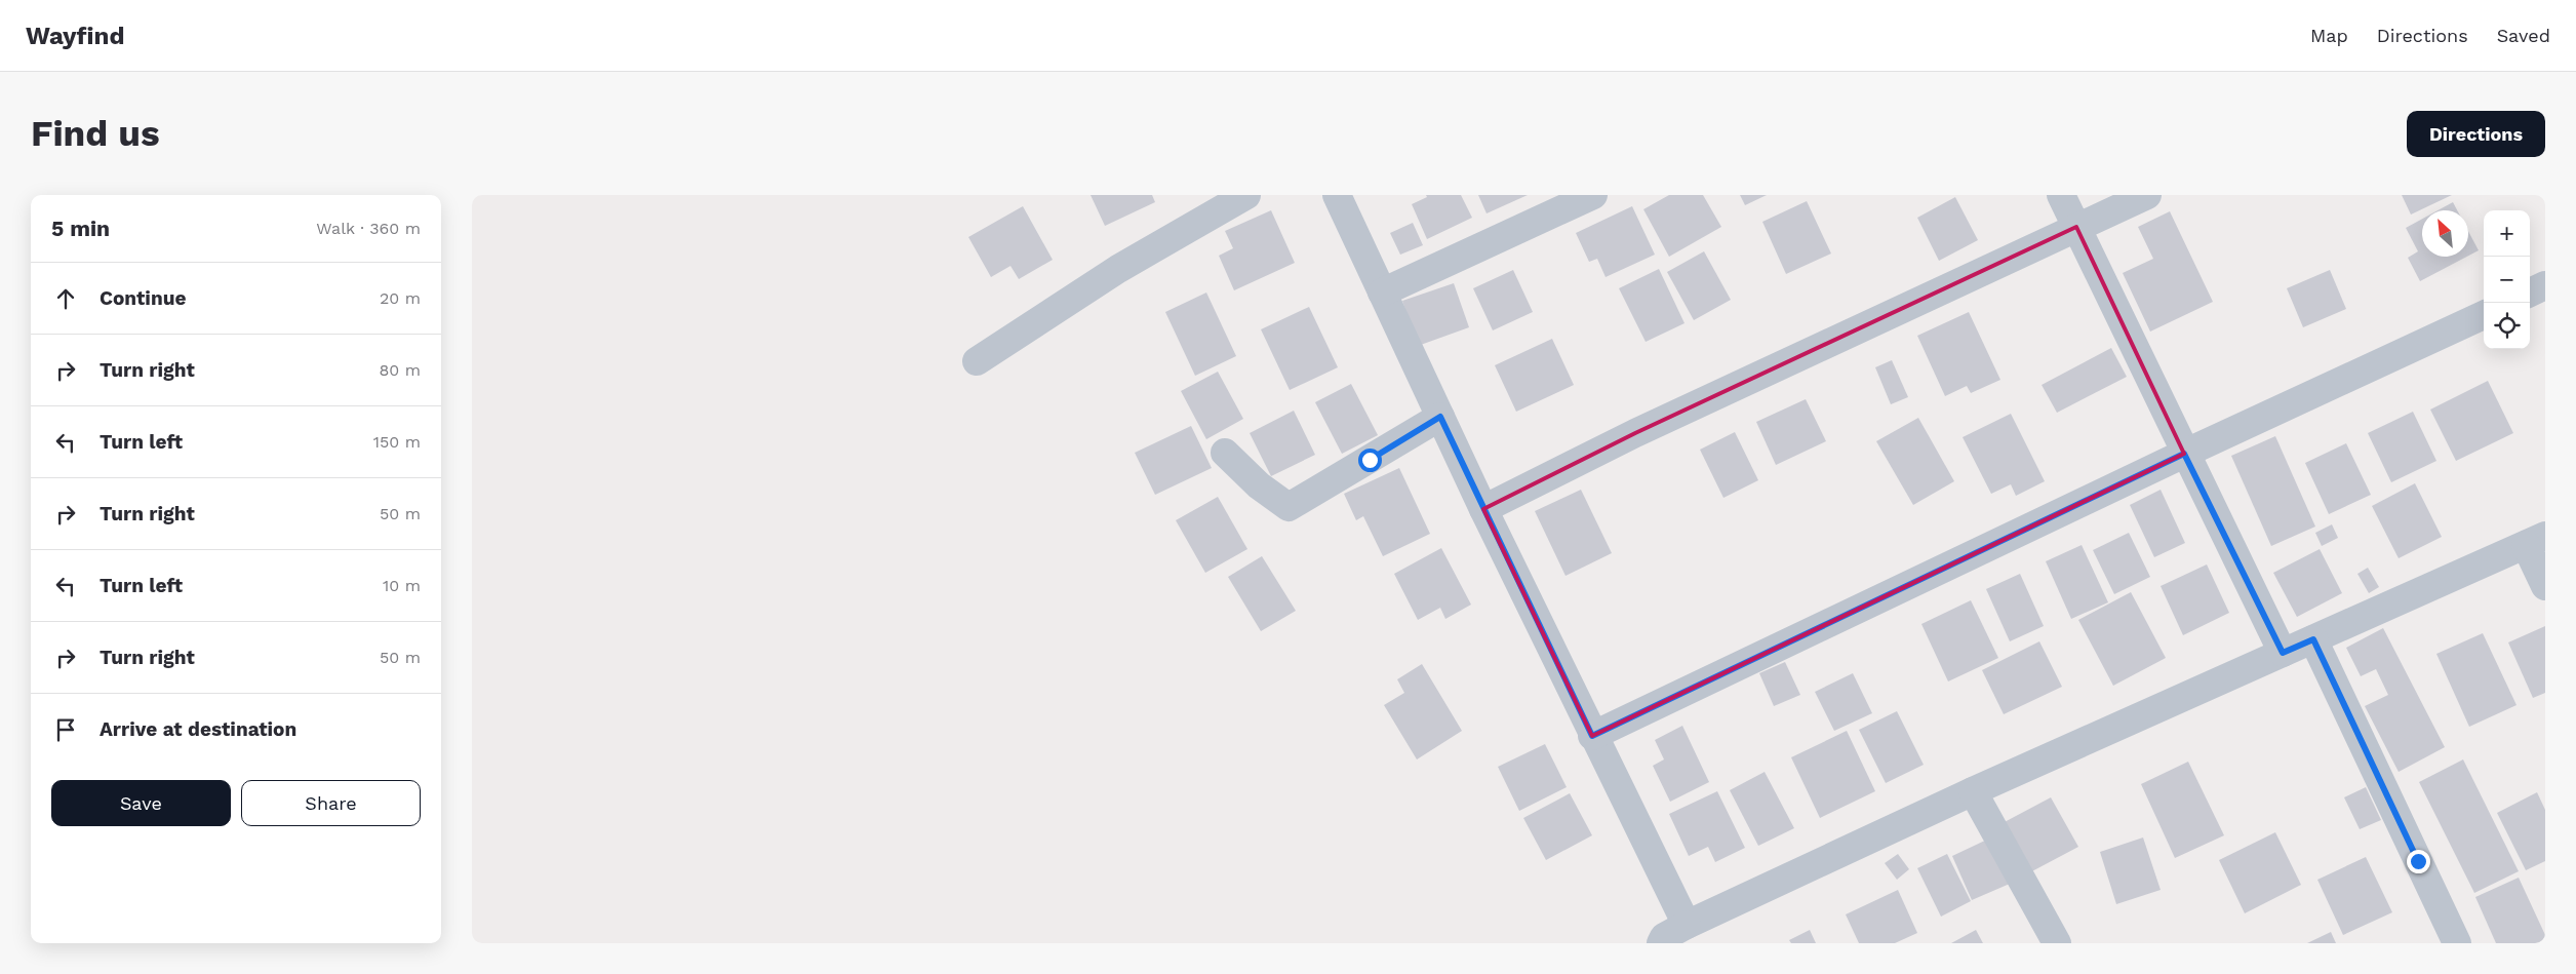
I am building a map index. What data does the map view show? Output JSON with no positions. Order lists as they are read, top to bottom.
{
  "north": "top left",
  "page": {
    "header": "Wayfind",
    "nav": ["Map", "Directions", "Saved"],
    "buttons": [
      "Directions",
      ["Save", "Share"]
    ],
    "title": "Find us",
    "heading": ["5 min", "Walk · 360 m"],
    "map_buttons": ["+", "−"],
    "list": [
      ["Continue", "20 m"],
      ["Turn right", "80 m"],
      ["Turn left", "150 m"],
      ["Turn right", "50 m"],
      ["Turn left", "10 m"],
      ["Turn right", "50 m"],
      "Arrive at destination"
    ]
  }
}
